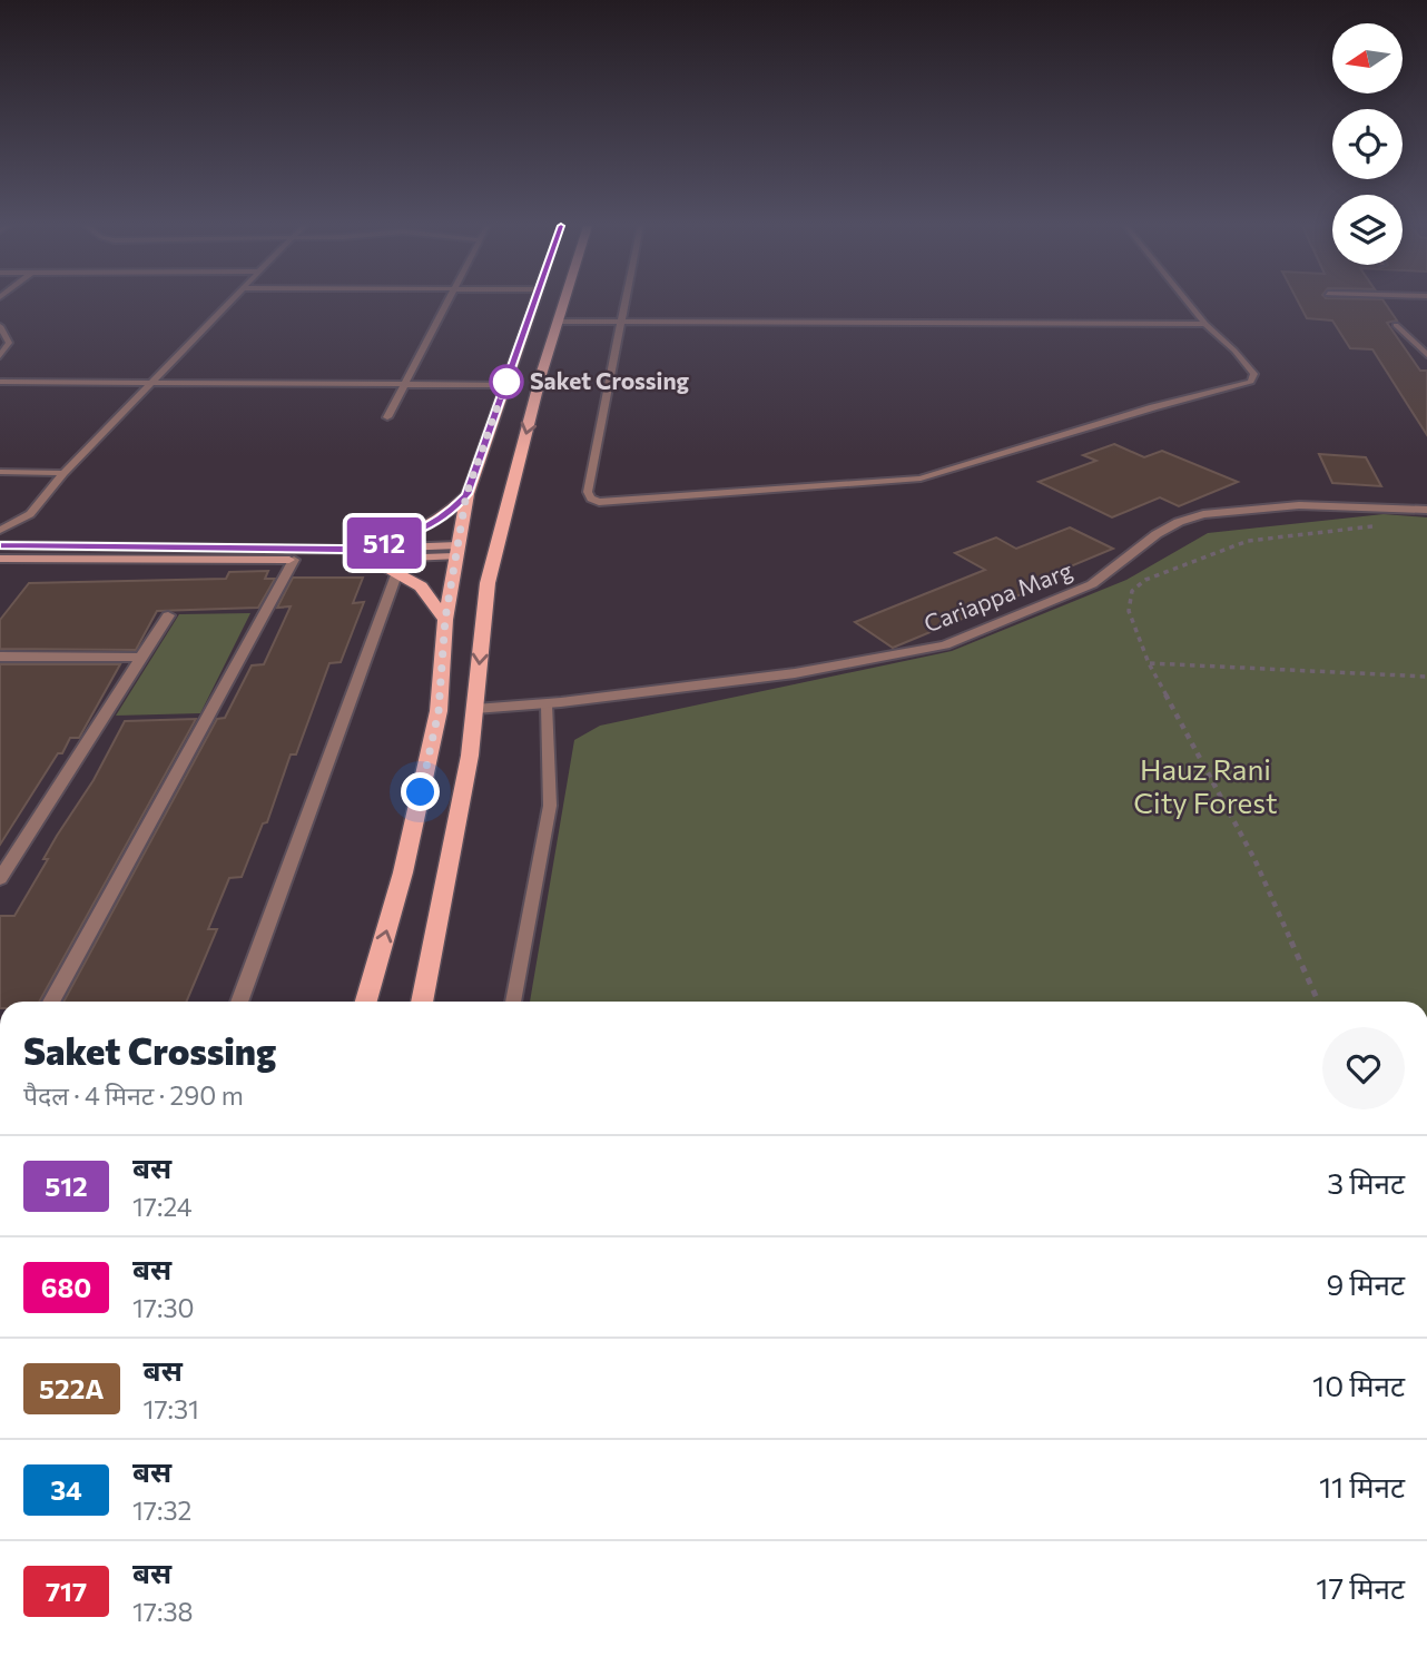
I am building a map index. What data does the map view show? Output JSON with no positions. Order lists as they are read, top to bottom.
{
  "streets": {
    "street": ["Cariappa Marg"]
  },
  "parks": ["Hauz Rani City Forest"],
  "places": ["Saket Crossing"],
  "lines": ["bus line 512"],
  "north": "left",
  "page": {
    "on_map": "512",
    "heading": ["Saket Crossing", "पैदल · 4 मिनट · 290 m"],
    "list": [
      {
        "mark": "512",
        "name": "बस",
        "note": "17:24",
        "value": "3 मिनट"
      },
      {
        "mark": "680",
        "name": "बस",
        "note": "17:30",
        "value": "9 मिनट"
      },
      {
        "mark": "522A",
        "name": "बस",
        "note": "17:31",
        "value": "10 मिनट"
      },
      {
        "mark": "34",
        "name": "बस",
        "note": "17:32",
        "value": "11 मिनट"
      },
      {
        "mark": "717",
        "name": "बस",
        "note": "17:38",
        "value": "17 मिनट"
      }
    ]
  }
}
